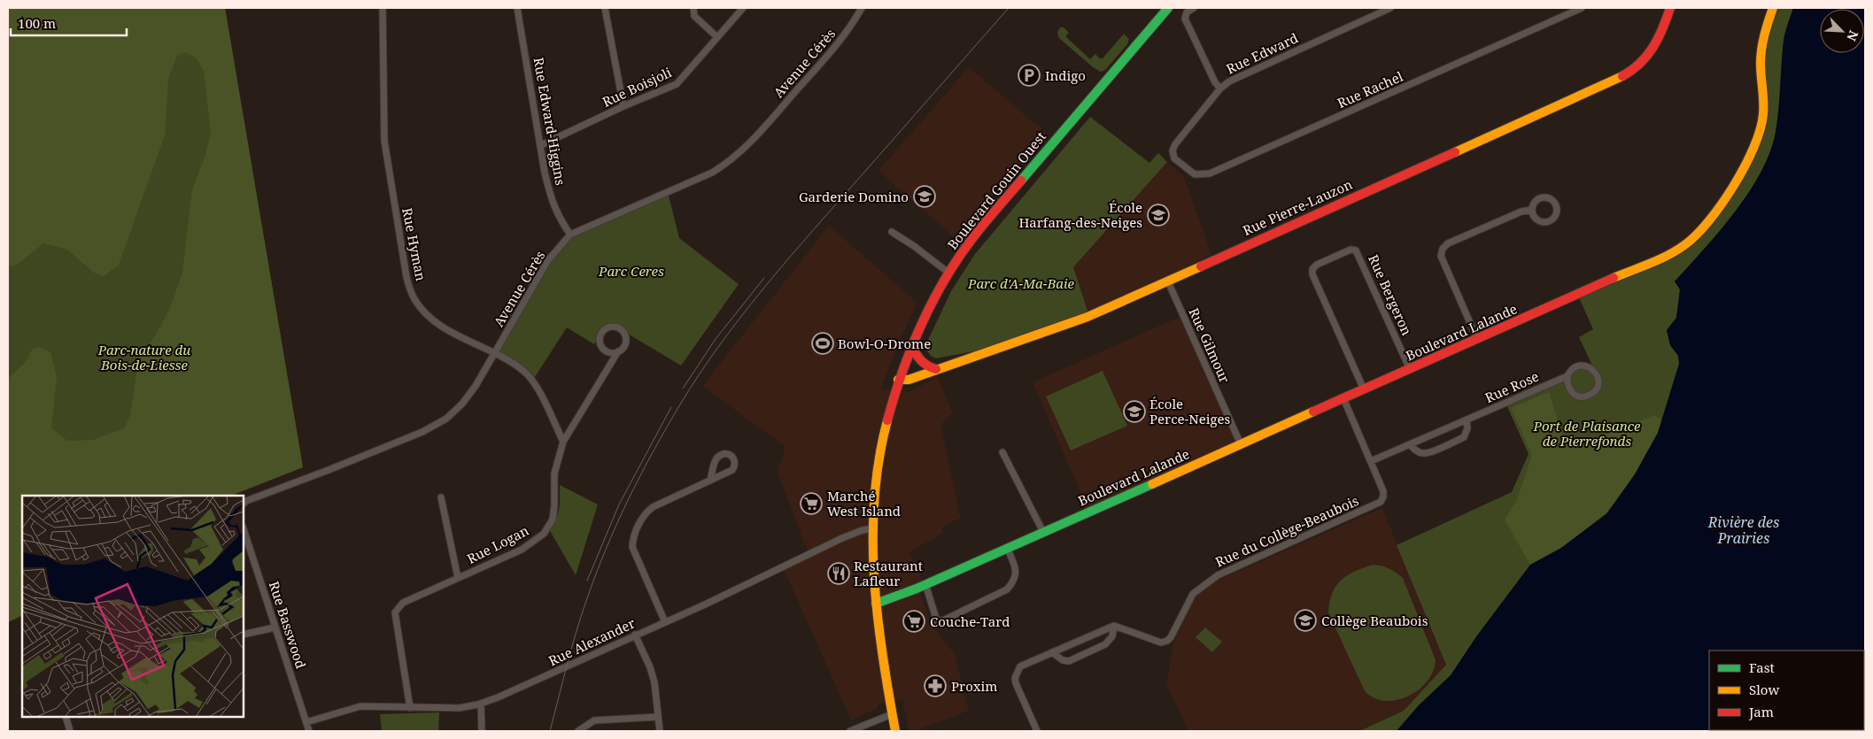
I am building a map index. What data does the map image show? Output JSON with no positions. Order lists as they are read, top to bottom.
{
  "streets": {
    "street": [
      "Rue Edward",
      "Avenue Cérès",
      "Rue Boisjoli",
      "Rue Rachel",
      "Rue Edward-Higgins",
      "Boulevard Gouin Ouest",
      "Rue Pierre-Lauzon",
      "Rue Hyman",
      "Rue Bergeron",
      "Boulevard Lalande",
      "Rue Gilmour",
      "Rue Rose",
      "Rue du Collège-Beaubois",
      "Rue Logan",
      "Rue Basswood",
      "Rue Alexander"
    ]
  },
  "crossings": [
    ["Rue Edward", "Rue Rachel"],
    ["Avenue Cérès", "Rue Edward-Higgins"],
    ["Avenue Cérès", "Rue Hyman"],
    ["Rue Boisjoli", "Rue Edward-Higgins"],
    ["Boulevard Gouin Ouest", "Rue Pierre-Lauzon"],
    ["Boulevard Gouin Ouest", "Boulevard Lalande"],
    ["Boulevard Gouin Ouest", "Rue Alexander"],
    ["Rue Pierre-Lauzon", "Rue Gilmour"],
    ["Rue Hyman", "Rue Logan"],
    ["Rue Bergeron", "Boulevard Lalande"],
    ["Boulevard Lalande", "Rue Gilmour"],
    ["Rue Rose", "Rue du Collège-Beaubois"],
    ["Rue Logan", "Rue Alexander"],
    ["Rue Basswood", "Rue Alexander"]
  ],
  "water": ["Rivière des Prairies"],
  "parks": [
    "Parc Ceres",
    "Parc d'A-Ma-Baie",
    "Parc-nature du Bois-de-Liesse",
    "Port de Plaisance de Pierrefonds"
  ],
  "places": {
    "parking": ["Indigo"],
    "school or university": [
      "Garderie Domino",
      "École Harfang-des-Neiges",
      "École Perce-Neiges",
      "Collège Beaubois"
    ],
    "sports": ["Bowl-O-Drome"],
    "supermarket": ["Marché West Island", "Couche-Tard"],
    "restaurant": ["Restaurant Lafleur"],
    "pharmacy": ["Proxim"]
  },
  "legend": ["Fast", "Slow", "Jam"],
  "scale_bar": "100 m",
  "north": "bottom right"
}
